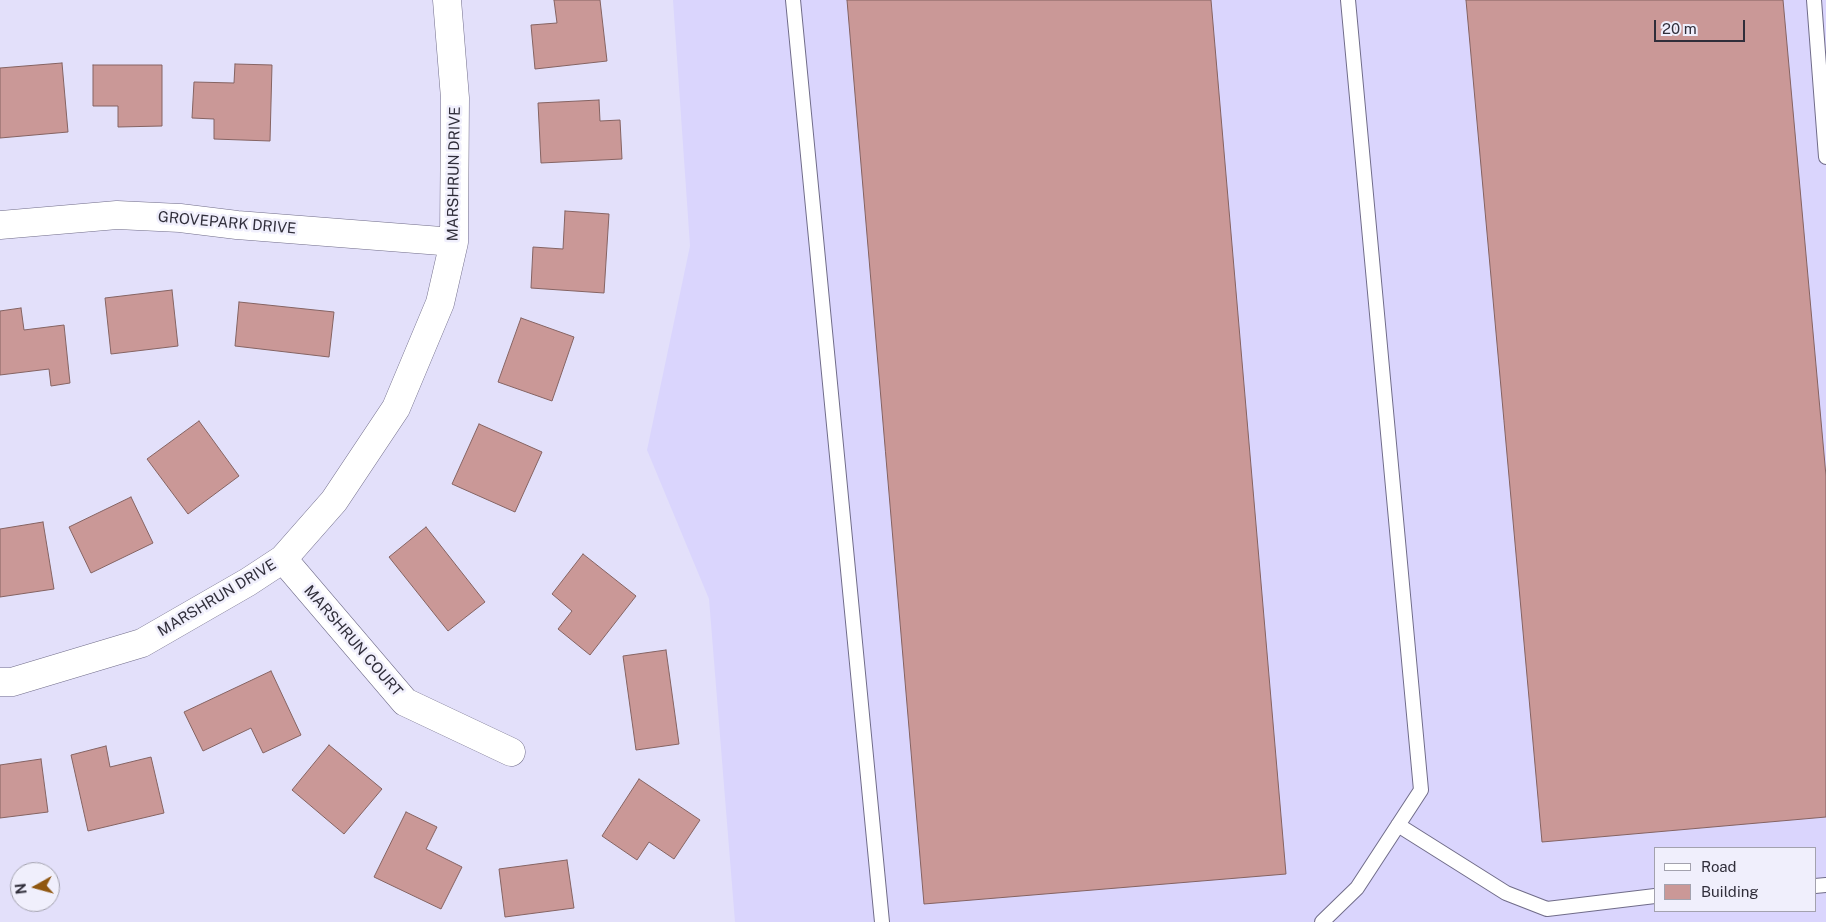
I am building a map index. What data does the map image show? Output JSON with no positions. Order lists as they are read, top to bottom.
{
  "streets": {
    "street": ["MARSHRUN DRIVE", "GROVEPARK DRIVE", "MARSHRUN COURT"]
  },
  "crossings": [
    ["MARSHRUN DRIVE", "GROVEPARK DRIVE"],
    ["MARSHRUN DRIVE", "MARSHRUN COURT"]
  ],
  "legend": ["Road", "Building"],
  "scale_bar": "20 m",
  "north": "left"
}
